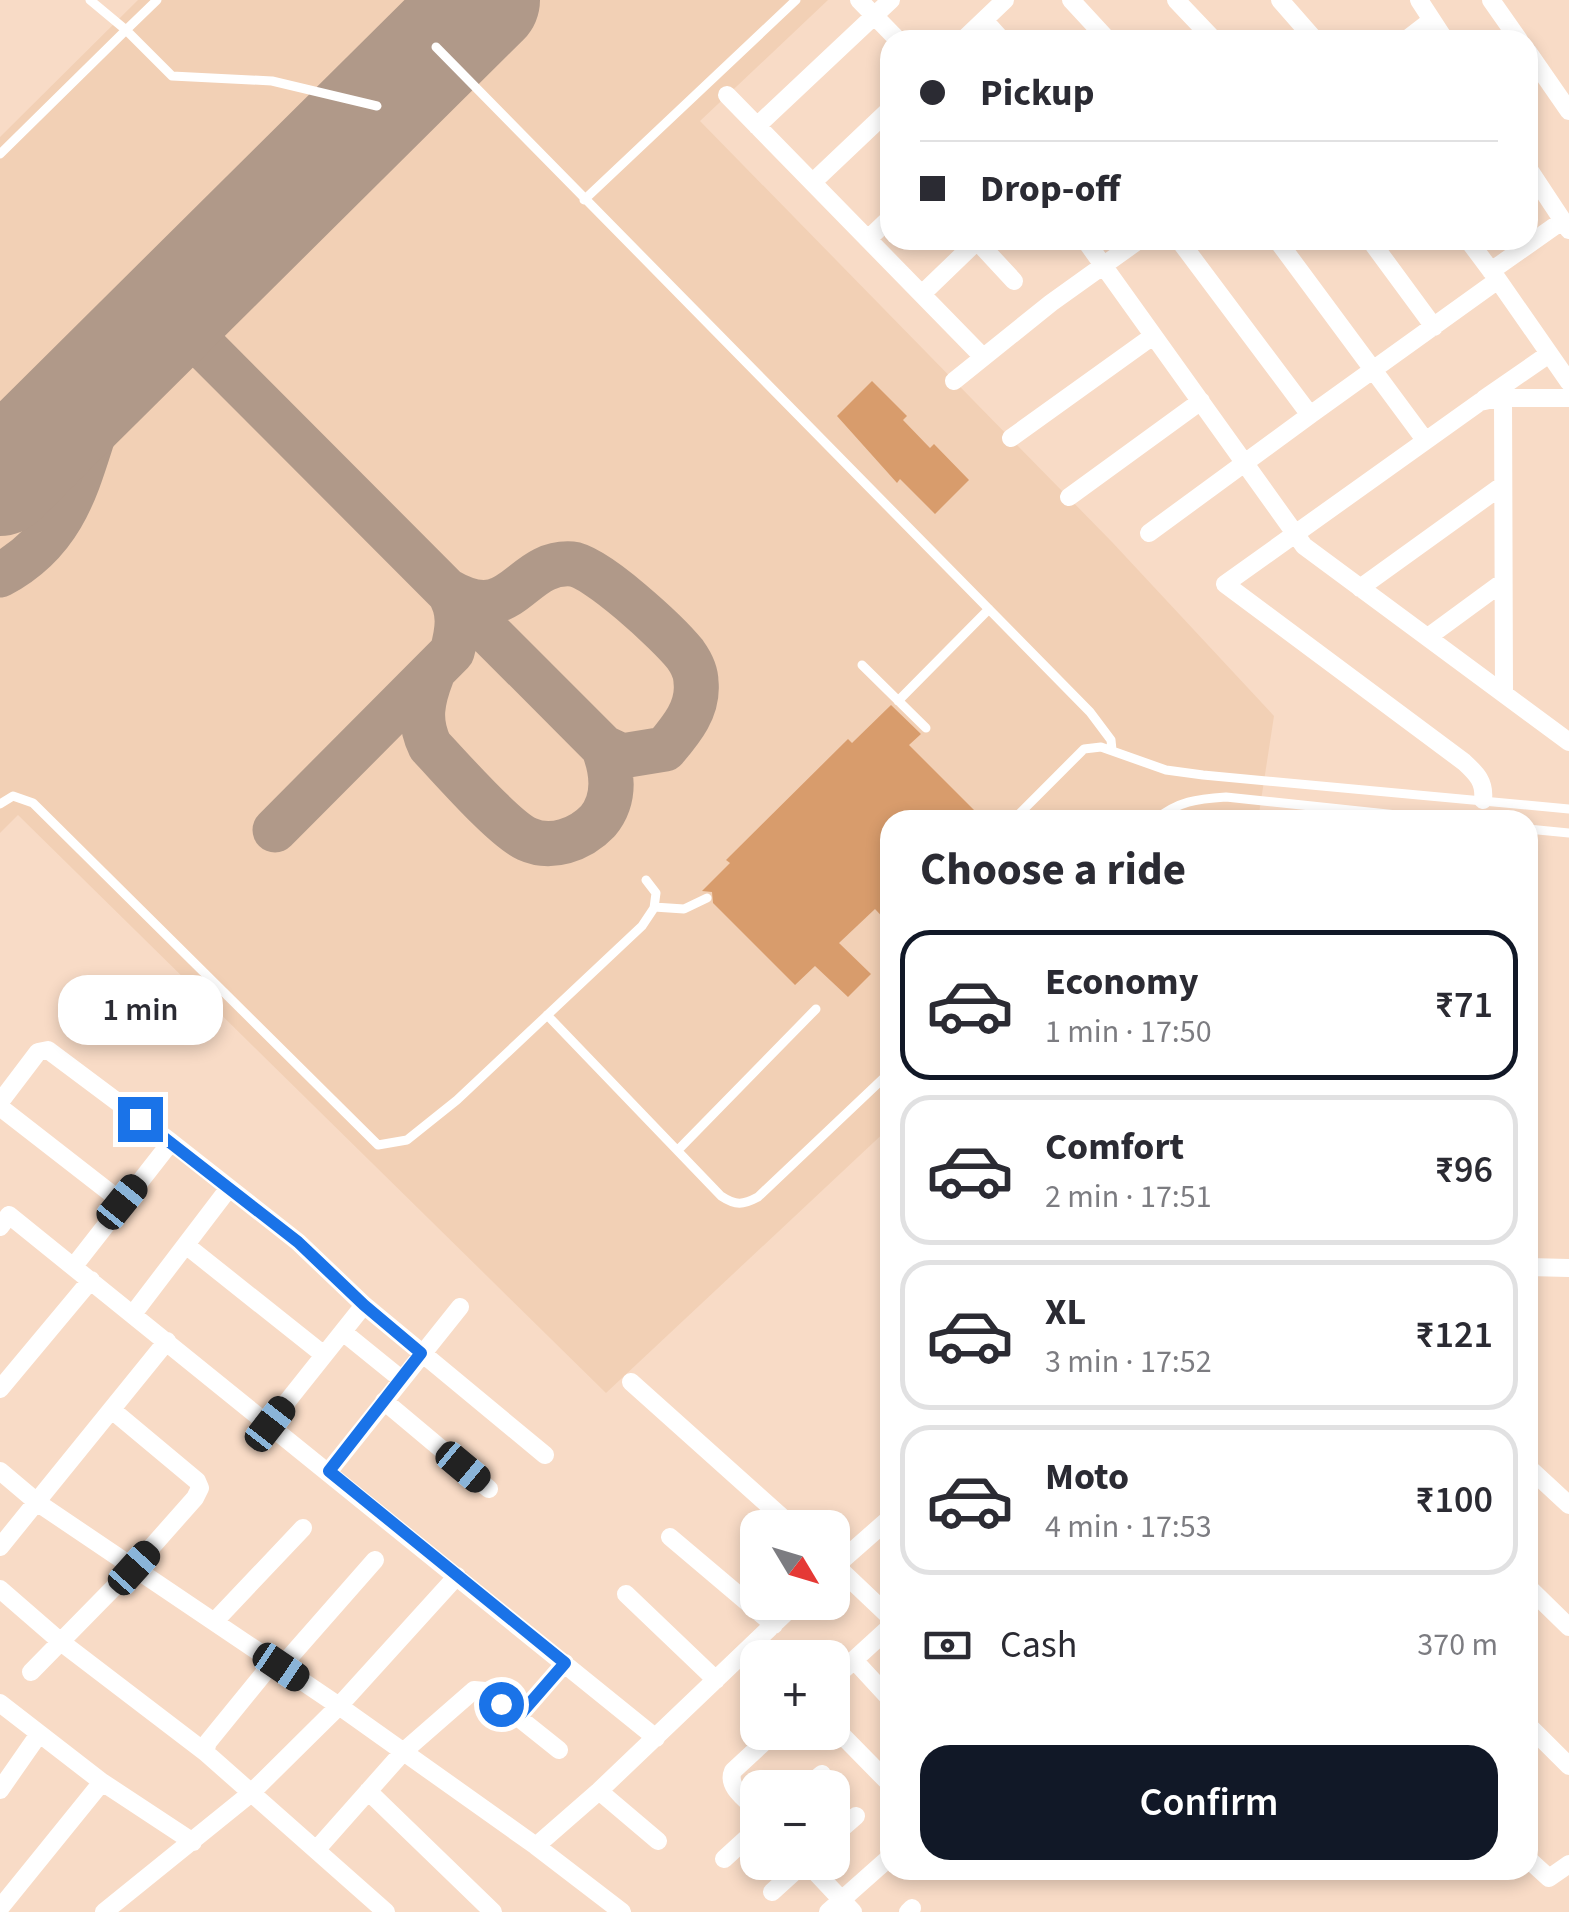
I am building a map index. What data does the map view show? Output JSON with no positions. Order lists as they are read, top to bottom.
{
  "north": "bottom right",
  "page": {
    "banner": ["Pickup", "Drop-off"],
    "heading": "Choose a ride",
    "list": [
      {
        "name": "Economy",
        "note": "1 min · 17:50",
        "value": "₹71"
      },
      {
        "name": "Comfort",
        "note": "2 min · 17:51",
        "value": "₹96"
      },
      {
        "name": "XL",
        "note": "3 min · 17:52",
        "value": "₹121"
      },
      {
        "name": "Moto",
        "note": "4 min · 17:53",
        "value": "₹100"
      }
    ],
    "bubble": "1 min",
    "map_buttons": ["+", "−"],
    "pay": ["Cash", "370 m"],
    "buttons": "Confirm"
  }
}
